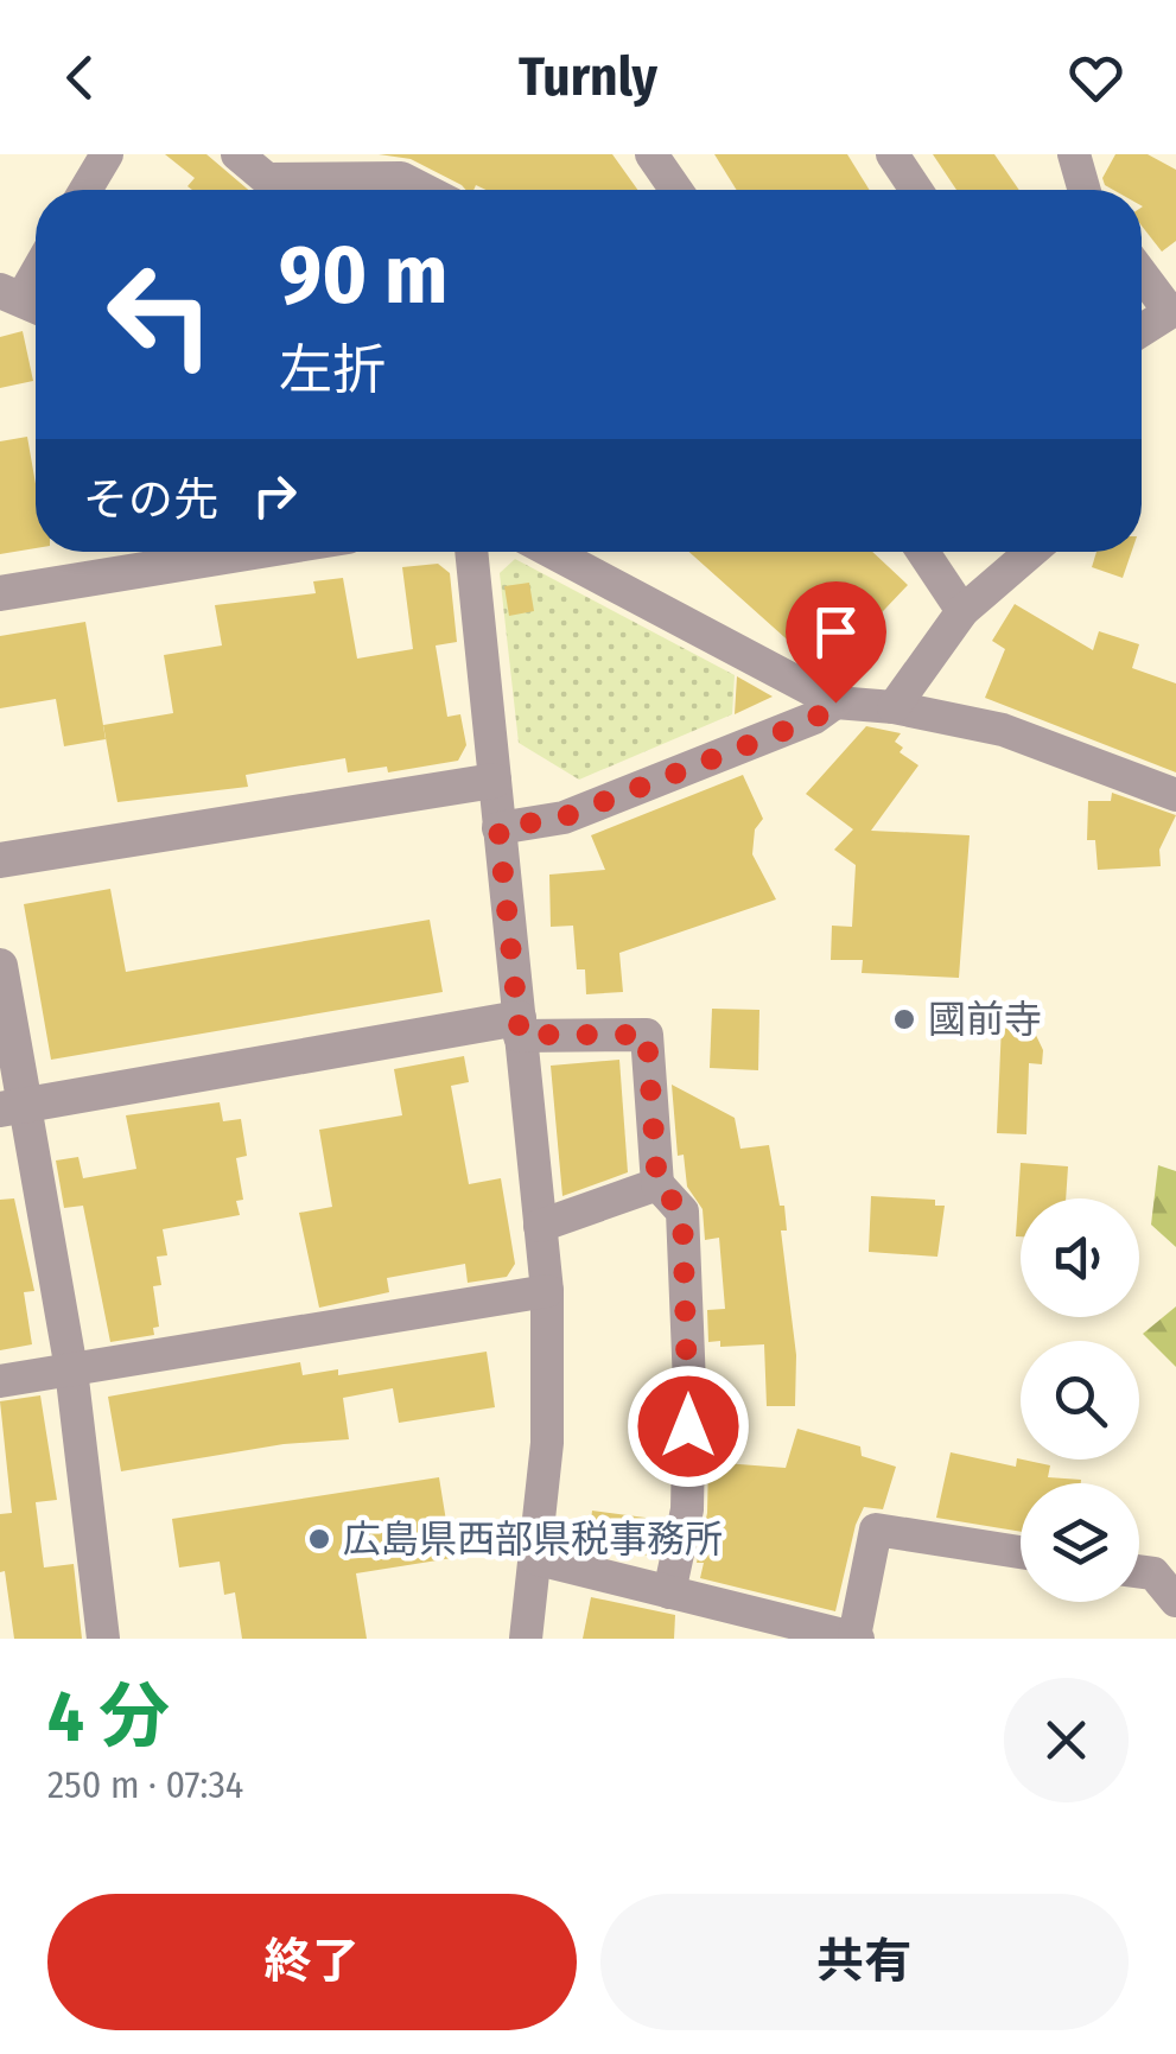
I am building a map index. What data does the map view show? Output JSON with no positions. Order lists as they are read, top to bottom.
{
  "places": ["國前寺", "広島県西部県税事務所"],
  "page": {
    "header": "Turnly",
    "turn": ["90 m", "左折"],
    "then": "その先",
    "heading": ["4 分", "250 m · 07:34"],
    "buttons": ["終了", "共有"]
  }
}
